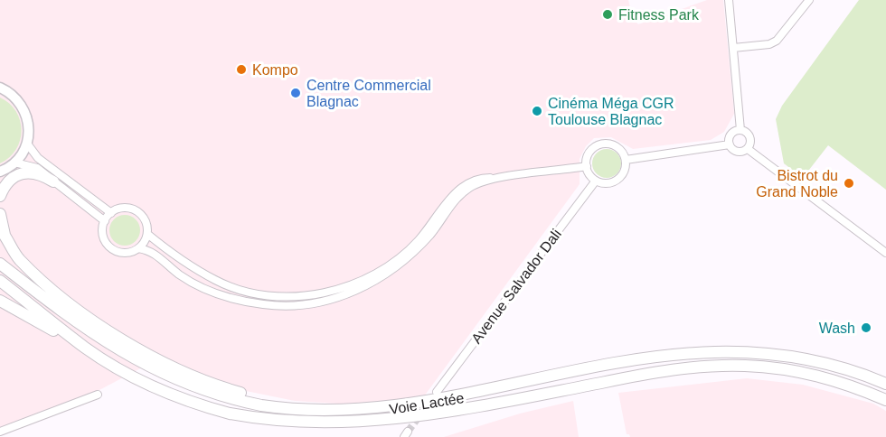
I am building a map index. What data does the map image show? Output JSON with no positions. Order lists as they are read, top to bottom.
{
  "streets": {
    "highway": ["Voie Lactée"],
    "street": ["Avenue Salvador Dali"]
  },
  "places": [
    "Fitness Park",
    "Kompo",
    "Centre Commercial Blagnac",
    "Cinéma Méga CGR Toulouse Blagnac",
    "Bistrot du Grand Noble",
    "Wash"
  ]
}
